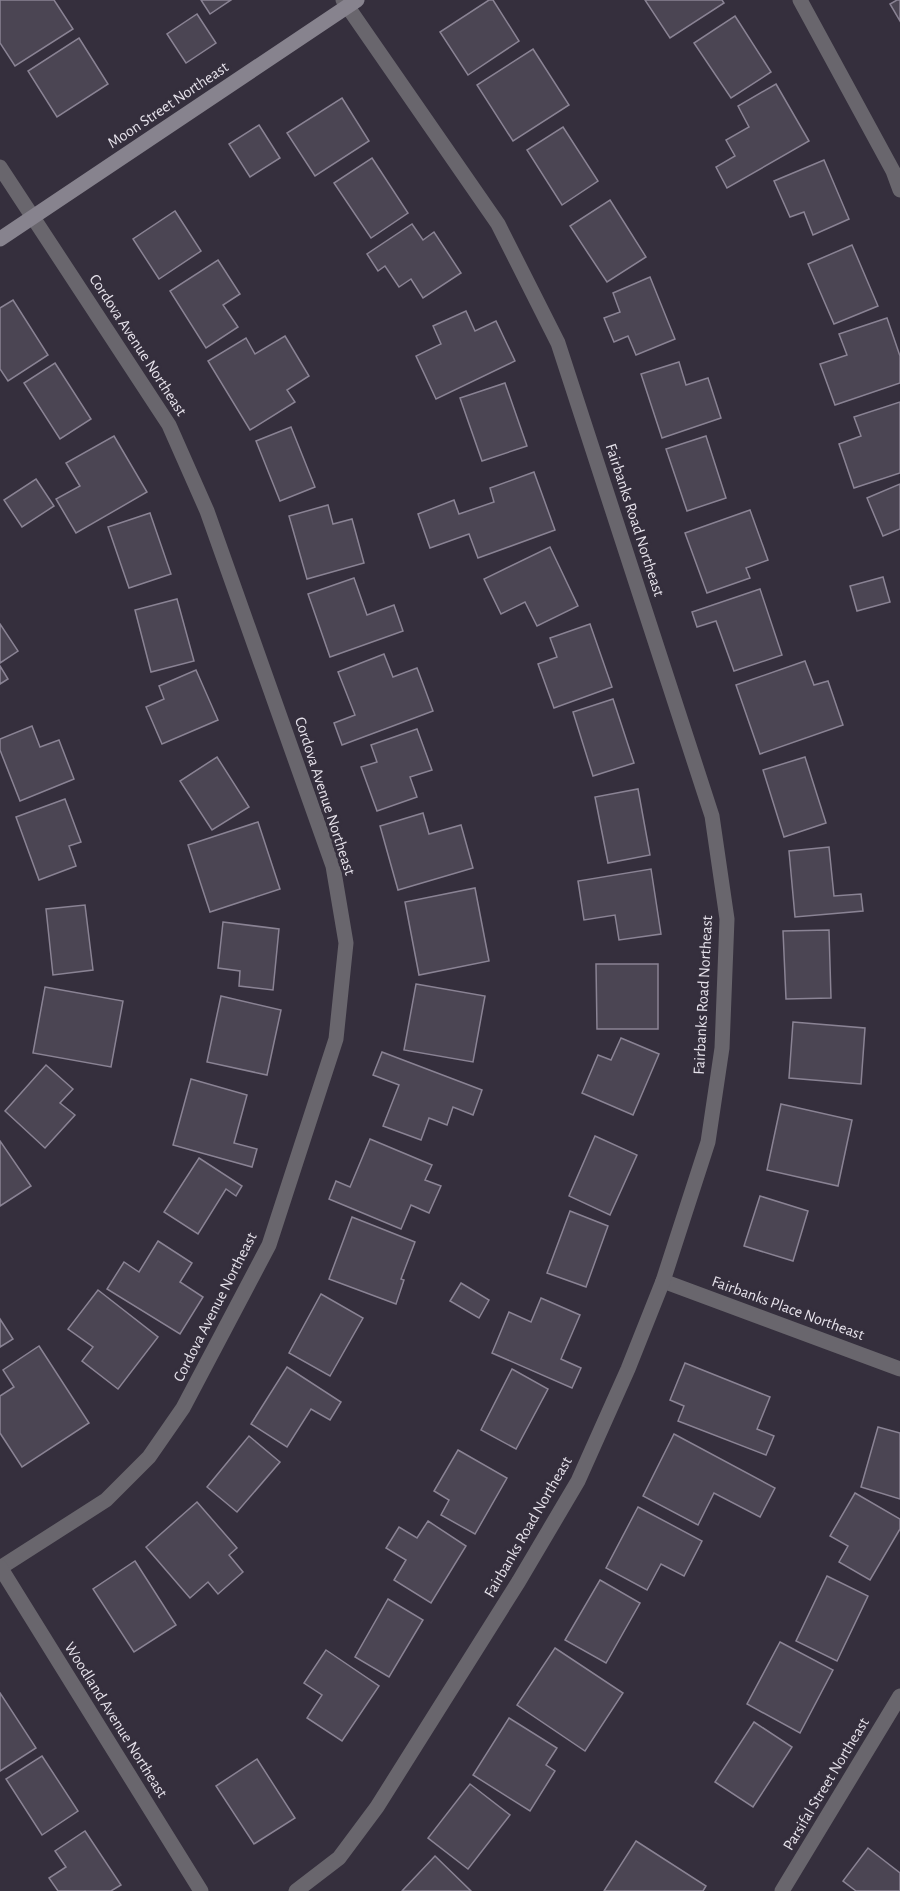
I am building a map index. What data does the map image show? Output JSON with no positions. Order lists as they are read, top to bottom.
{
  "streets": {
    "street": [
      "Moon Street Northeast",
      "Cordova Avenue Northeast",
      "Fairbanks Road Northeast",
      "Fairbanks Place Northeast",
      "Woodland Avenue Northeast",
      "Parsifal Street Northeast"
    ]
  },
  "crossings": [
    ["Moon Street Northeast", "Cordova Avenue Northeast"],
    ["Moon Street Northeast", "Fairbanks Road Northeast"],
    ["Cordova Avenue Northeast", "Woodland Avenue Northeast"],
    ["Fairbanks Road Northeast", "Fairbanks Place Northeast"]
  ]
}
